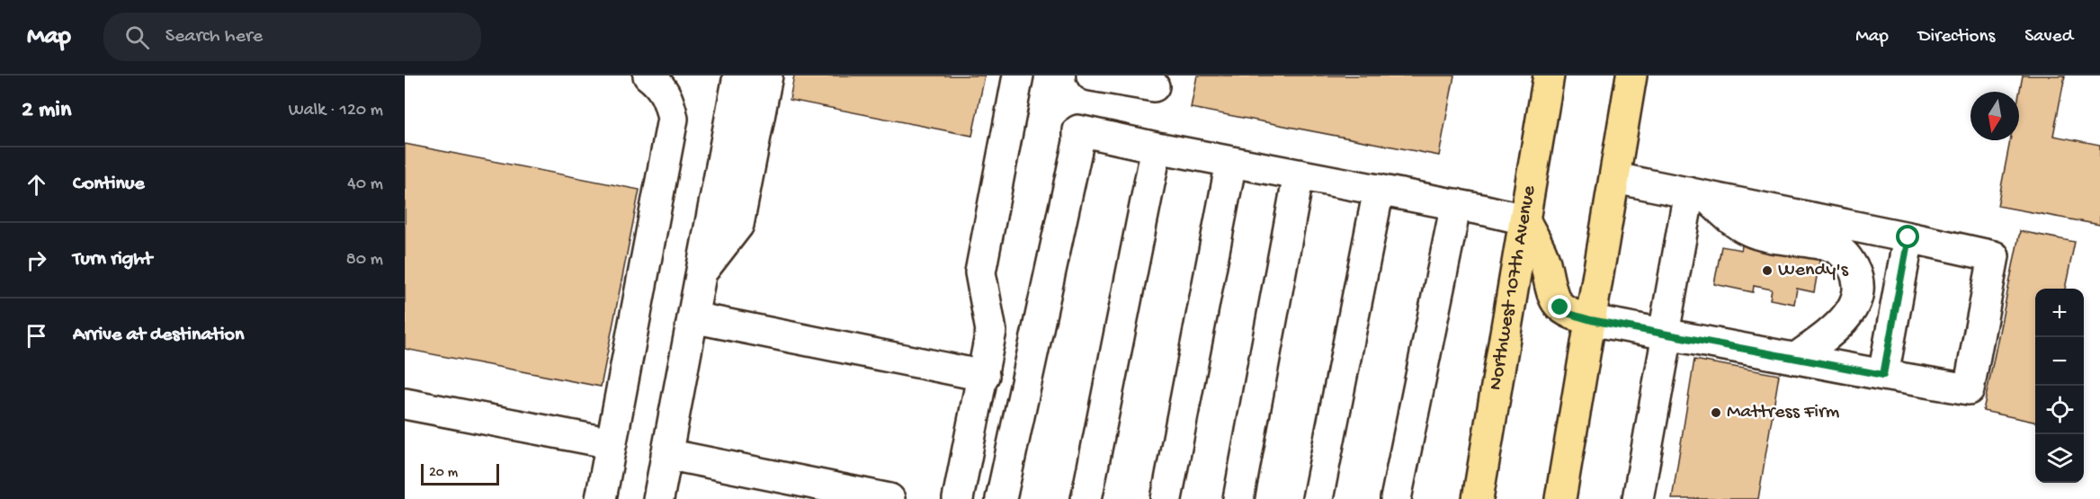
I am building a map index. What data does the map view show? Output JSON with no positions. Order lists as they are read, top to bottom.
{
  "streets": {
    "main road": ["Northwest 107th Avenue"]
  },
  "places": ["Wendy's", "Mattress Firm"],
  "scale_bar": "20 m",
  "north": "bottom",
  "page": {
    "header": "Map",
    "search": "Search here",
    "nav": ["Map", "Directions", "Saved"],
    "heading": ["2 min", "Walk · 120 m"],
    "list": [
      ["Continue", "40 m"],
      ["Turn right", "80 m"],
      "Arrive at destination"
    ],
    "map_buttons": ["+", "−"],
    "scale": "20 m"
  }
}
